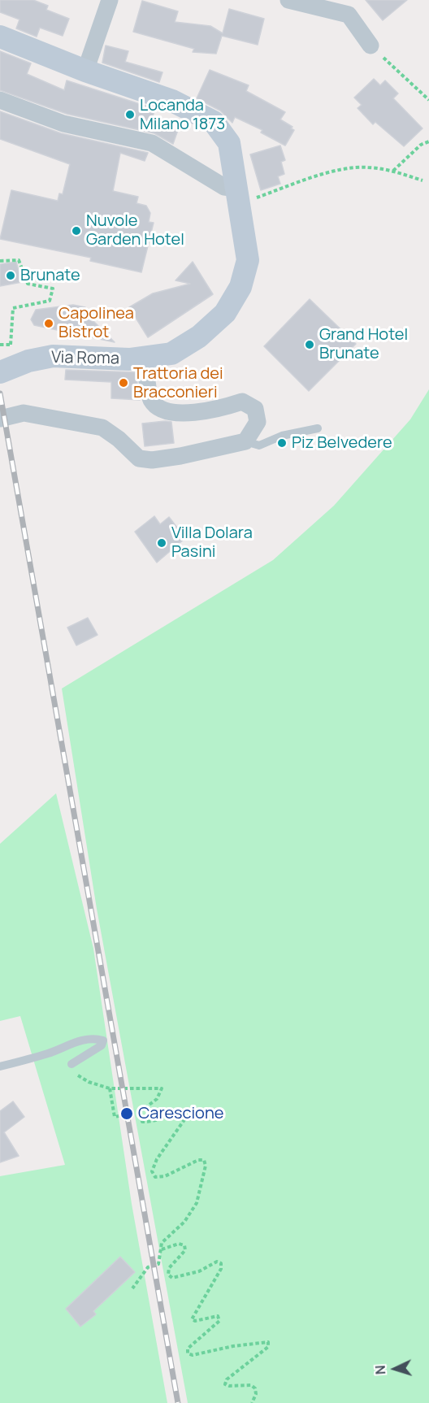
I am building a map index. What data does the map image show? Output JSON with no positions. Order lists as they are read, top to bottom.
{
  "streets": {
    "street": ["Via Roma"]
  },
  "places": [
    "Locanda Milano 1873",
    "Nuvole Garden Hotel",
    "Brunate",
    "Capolinea Bistrot",
    "Grand Hotel Brunate",
    "Trattoria dei Bracconieri",
    "Piz Belvedere",
    "Villa Dolara Pasini",
    "Carescione"
  ],
  "north": "left"
}
